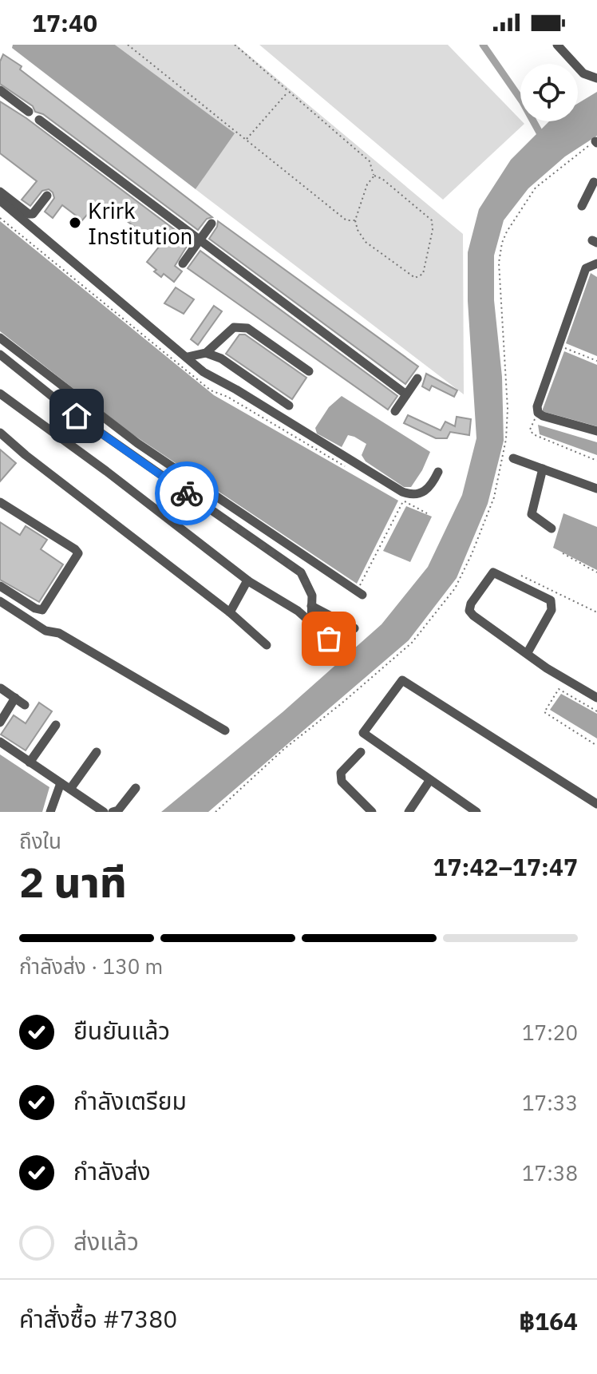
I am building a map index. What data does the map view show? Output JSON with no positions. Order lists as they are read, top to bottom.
{
  "places": ["Krirk Institution"],
  "page": {
    "status": "17:40",
    "heading": ["2 นาที", "ถึงใน", "17:42–17:47"],
    "panel": ["คำสั่งซื้อ #7380", "฿164"],
    "bar": "กำลังส่ง · 130 m",
    "list": [
      ["ยืนยันแล้ว", "17:20"],
      ["กำลังเตรียม", "17:33"],
      ["กำลังส่ง", "17:38"],
      "ส่งแล้ว"
    ]
  }
}
